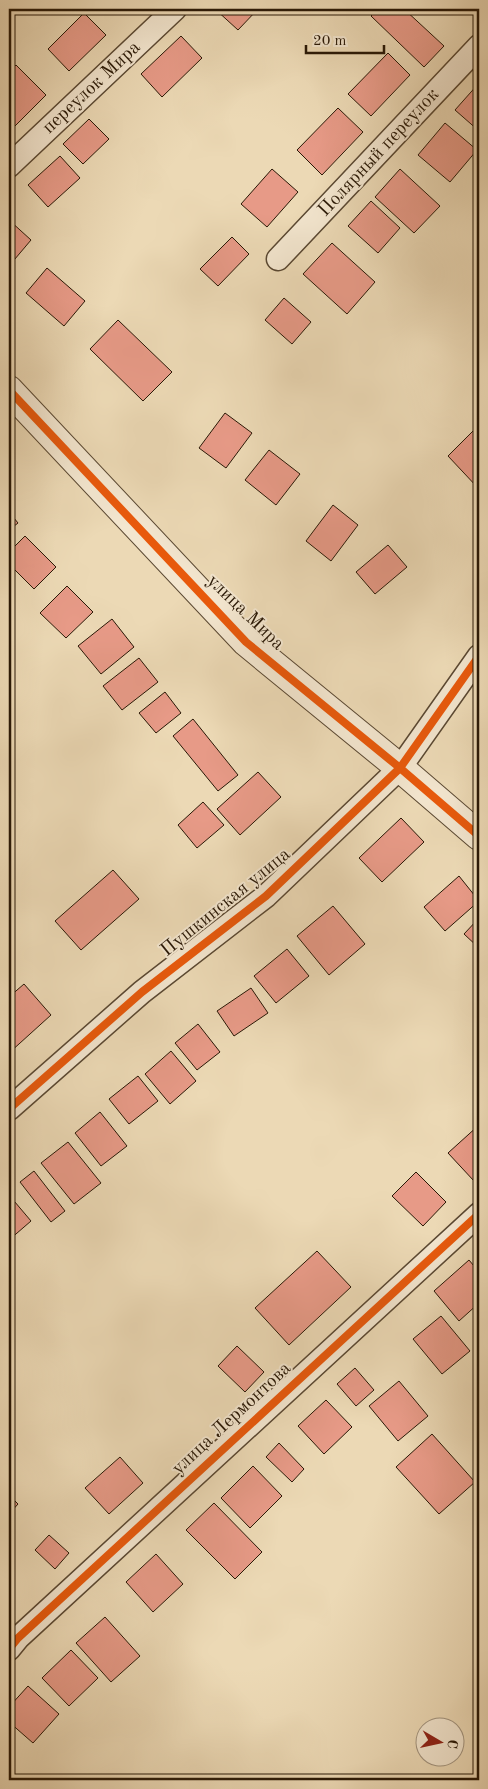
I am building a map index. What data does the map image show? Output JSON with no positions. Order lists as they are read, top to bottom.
{
  "streets": {
    "street": [
      "переулок Мира",
      "Полярный переулок",
      "улица Мира",
      "Пушкинская улица",
      "улица Лермонтова"
    ]
  },
  "crossings": [
    ["улица Мира", "Пушкинская улица"]
  ],
  "scale_bar": "20 m",
  "north": "right"
}
